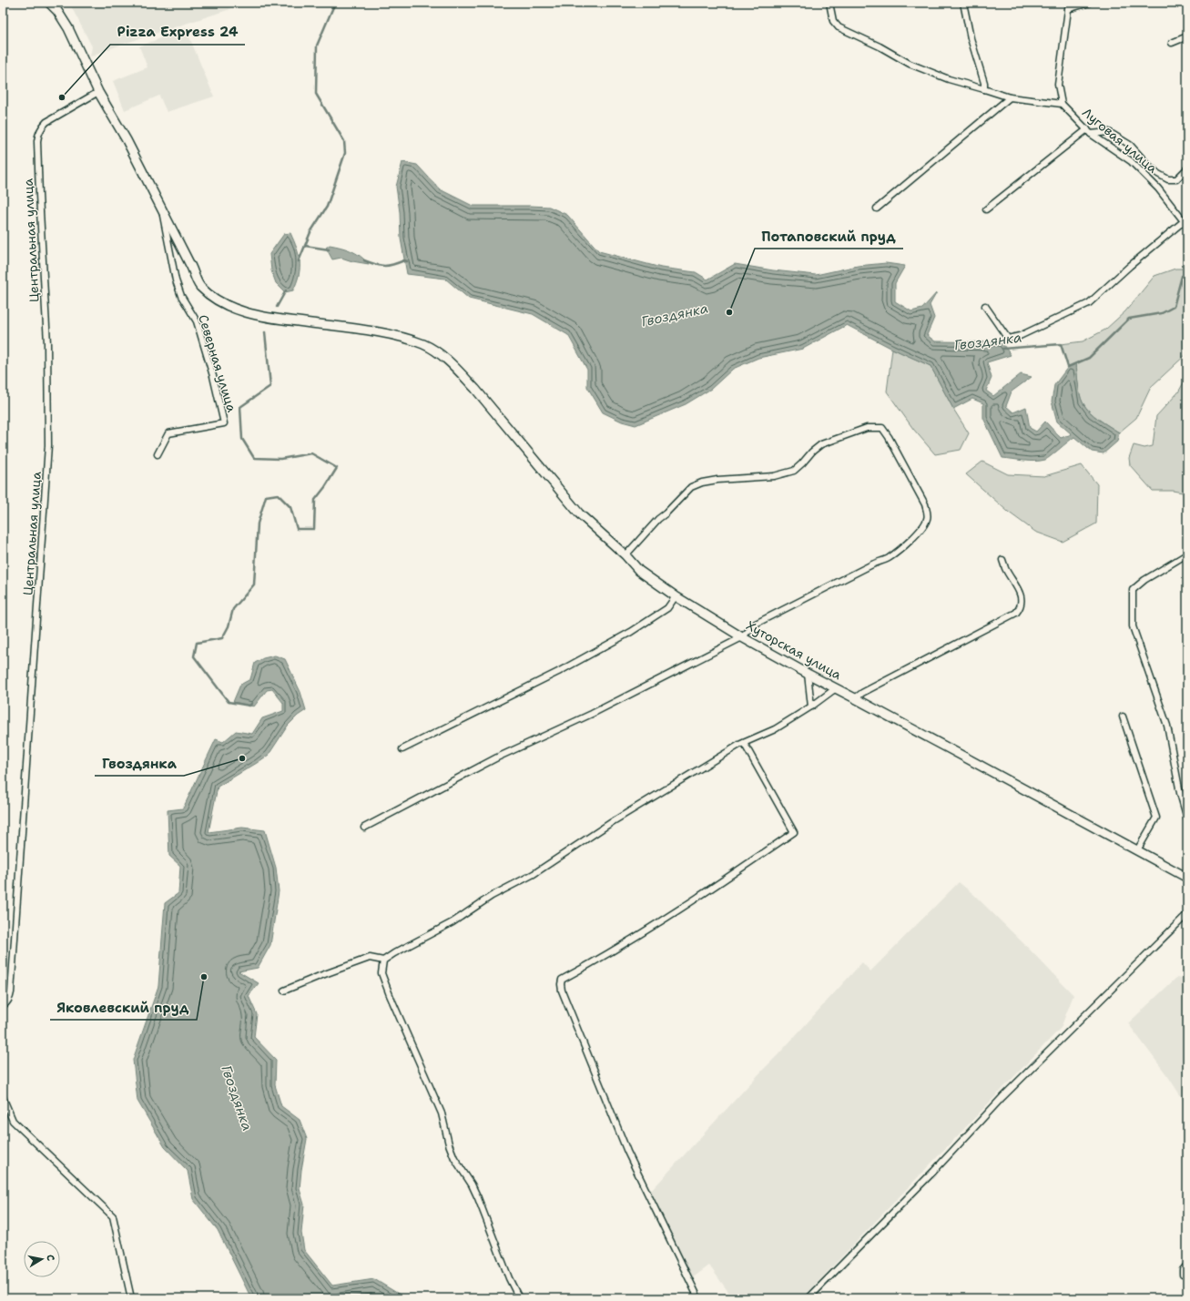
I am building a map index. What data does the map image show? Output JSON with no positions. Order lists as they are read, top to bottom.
{
  "streets": {
    "main road": ["Хуторская улица"],
    "street": ["Луговая улица", "Центральная улица", "Северная улица"]
  },
  "crossings": [
    ["Центральная улица", "Хуторская улица"],
    ["Северная улица", "Хуторская улица"]
  ],
  "water": ["Гвоздянка"],
  "places": [
    "Pizza Express 24",
    "Потаповский пруд",
    "Гвоздянка",
    "Яковлевский пруд"
  ],
  "north": "right"
}
